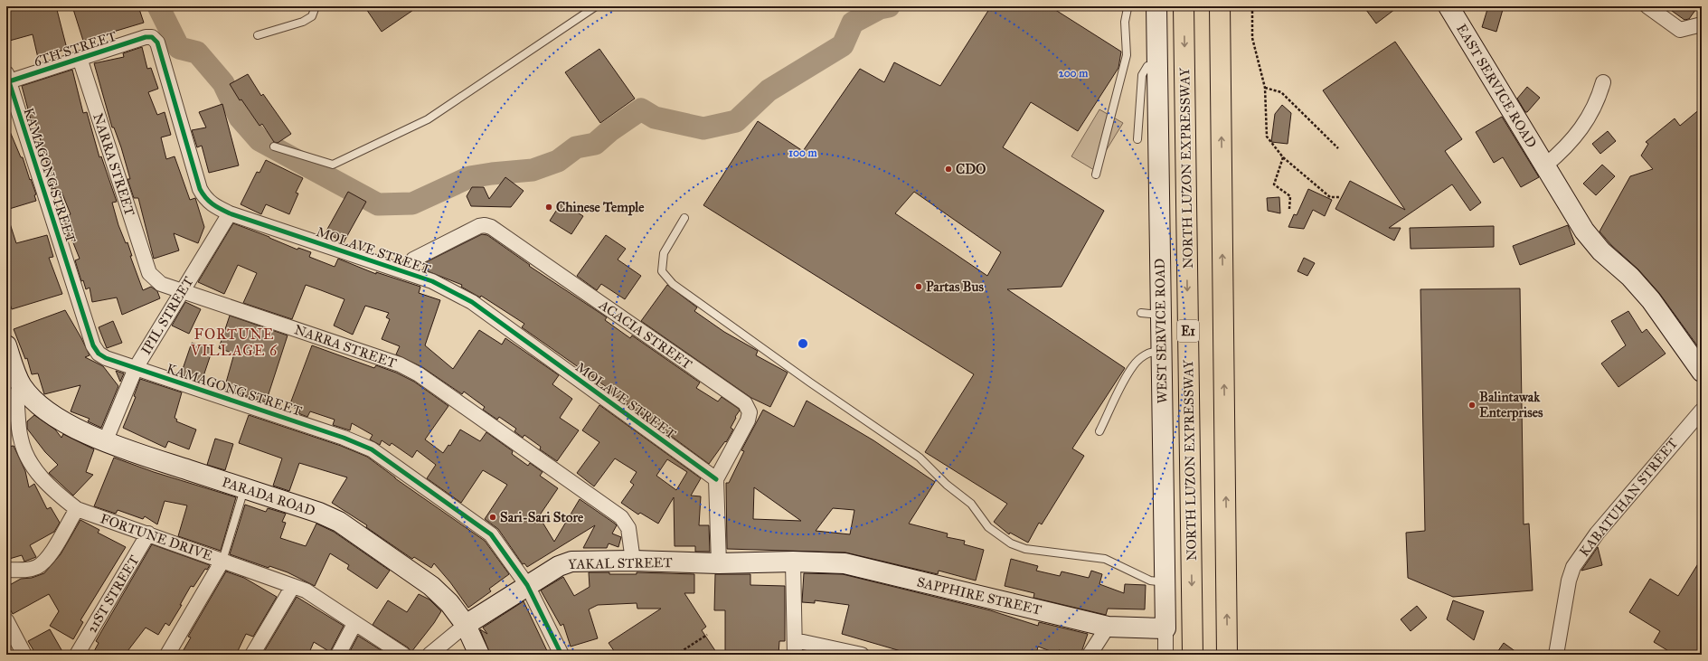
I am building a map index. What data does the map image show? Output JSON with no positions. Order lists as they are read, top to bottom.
{
  "streets": {
    "highway": ["NORTH LUZON EXPRESSWAY", "E1"],
    "street": [
      "6TH STREET",
      "EAST SERVICE ROAD",
      "NARRA STREET",
      "KAMAGONG STREET",
      "MOLAVE STREET",
      "IPIL STREET",
      "WEST SERVICE ROAD",
      "ACACIA STREET",
      "PARADA ROAD",
      "KABATUHAN STREET",
      "FORTUNE DRIVE",
      "YAKAL STREET",
      "21ST STREET",
      "SAPPHIRE STREET"
    ]
  },
  "crossings": [
    ["6TH STREET", "NARRA STREET"],
    ["6TH STREET", "KAMAGONG STREET"],
    ["6TH STREET", "MOLAVE STREET"],
    ["NARRA STREET", "IPIL STREET"],
    ["NARRA STREET", "YAKAL STREET"],
    ["KAMAGONG STREET", "IPIL STREET"],
    ["KAMAGONG STREET", "YAKAL STREET"],
    ["MOLAVE STREET", "IPIL STREET"],
    ["MOLAVE STREET", "ACACIA STREET"],
    ["IPIL STREET", "PARADA ROAD"],
    ["WEST SERVICE ROAD", "SAPPHIRE STREET"],
    ["PARADA ROAD", "FORTUNE DRIVE"],
    ["PARADA ROAD", "YAKAL STREET"],
    ["FORTUNE DRIVE", "21ST STREET"],
    ["YAKAL STREET", "SAPPHIRE STREET"]
  ],
  "districts": ["FORTUNE VILLAGE 6"],
  "places": [
    "CDO",
    "Chinese Temple",
    "Partas Bus",
    "Balintawak Enterprises",
    "Sari-Sari Store"
  ],
  "rings": ["200 m", "100 m"]
}
